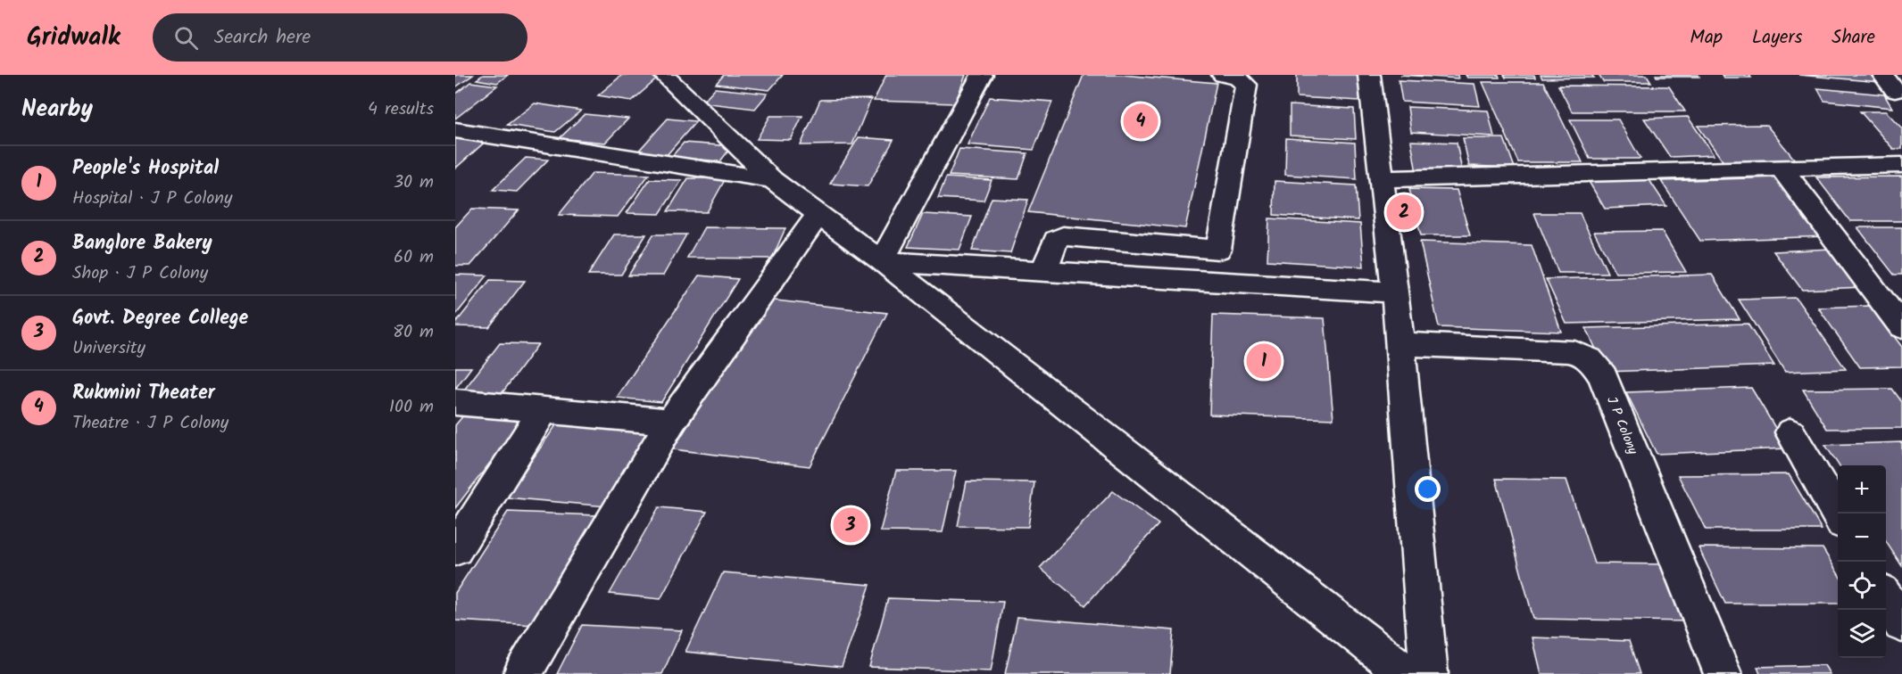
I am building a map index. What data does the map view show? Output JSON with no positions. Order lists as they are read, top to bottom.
{
  "streets": {
    "street": ["J P Colony"]
  },
  "page": {
    "header": "Gridwalk",
    "search": "Search here",
    "nav": ["Map", "Layers", "Share"],
    "heading": ["Nearby", "4 results"],
    "pins": [
      "4",
      "2",
      "1",
      "3"
    ],
    "list": [
      {
        "mark": "1",
        "name": "People's Hospital",
        "note": "Hospital · J P Colony",
        "value": "30 m"
      },
      {
        "mark": "2",
        "name": "Banglore Bakery",
        "note": "Shop · J P Colony",
        "value": "60 m"
      },
      {
        "mark": "3",
        "name": "Govt. Degree College",
        "note": "University",
        "value": "80 m"
      },
      {
        "mark": "4",
        "name": "Rukmini Theater",
        "note": "Theatre · J P Colony",
        "value": "100 m"
      }
    ],
    "map_buttons": ["+", "−"]
  }
}
